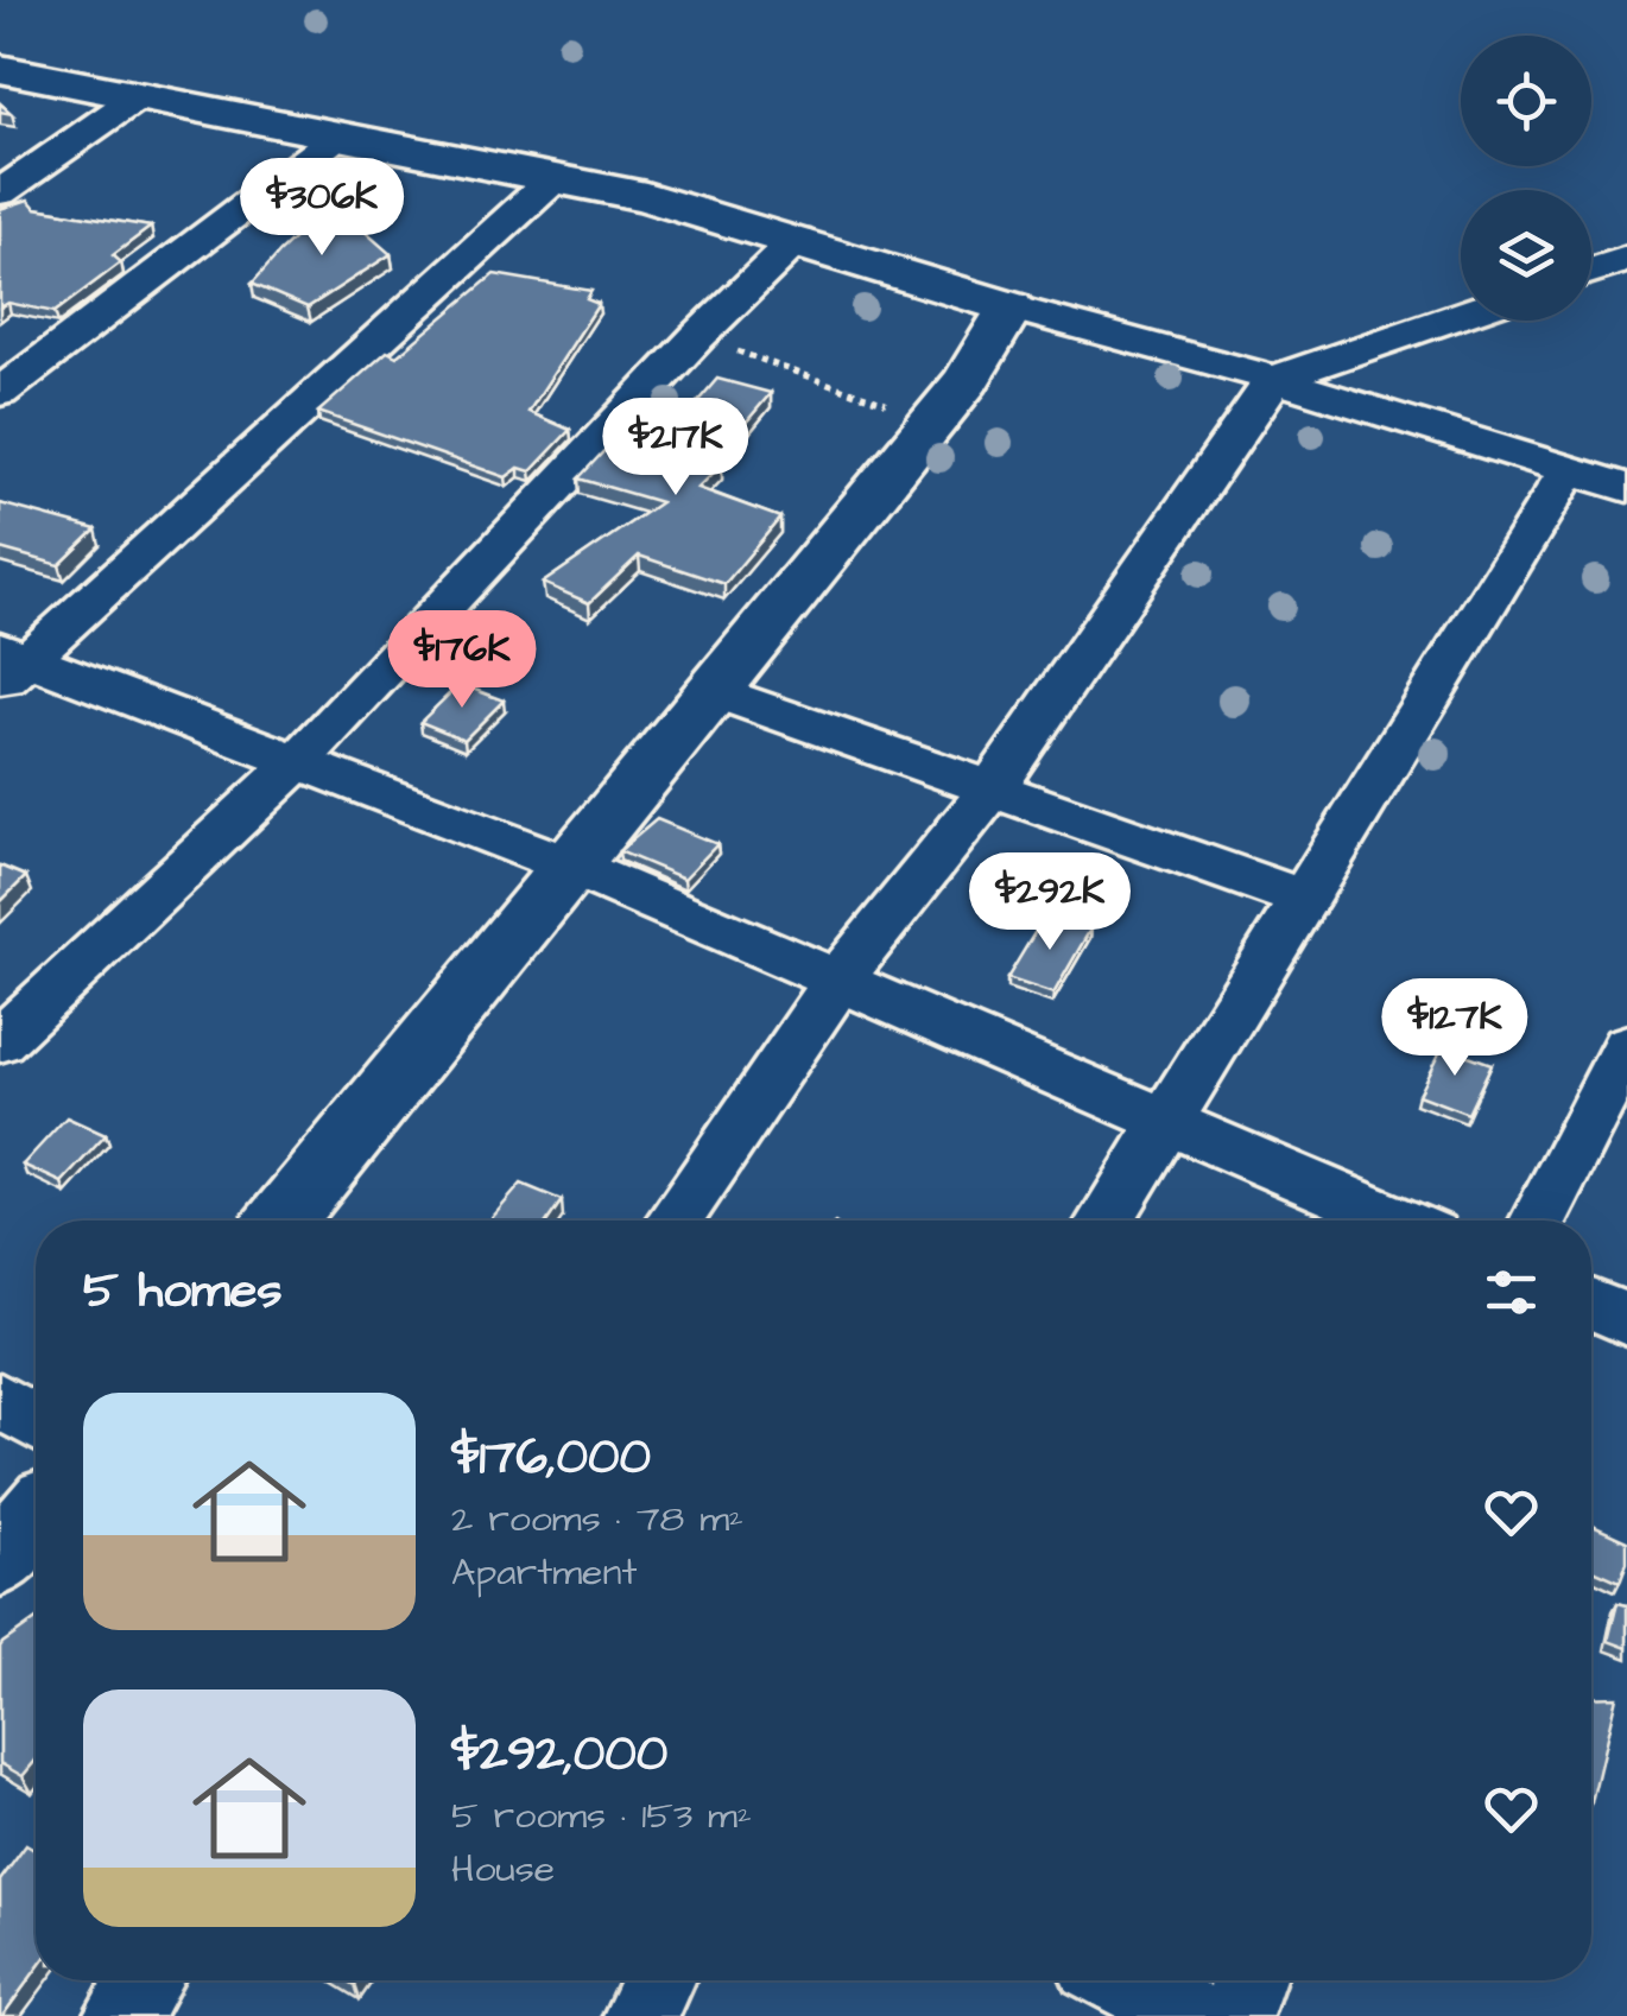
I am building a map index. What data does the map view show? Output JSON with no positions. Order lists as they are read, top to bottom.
{
  "page": {
    "price": [
      "$306K",
      "$217K",
      "$176K",
      "$292K",
      "$127K"
    ],
    "heading": "5 homes",
    "list": [
      {
        "name": "$176,000",
        "note": "2 rooms · 78 m² · Apartment"
      },
      {
        "name": "$292,000",
        "note": "5 rooms · 153 m² · House"
      }
    ]
  }
}
